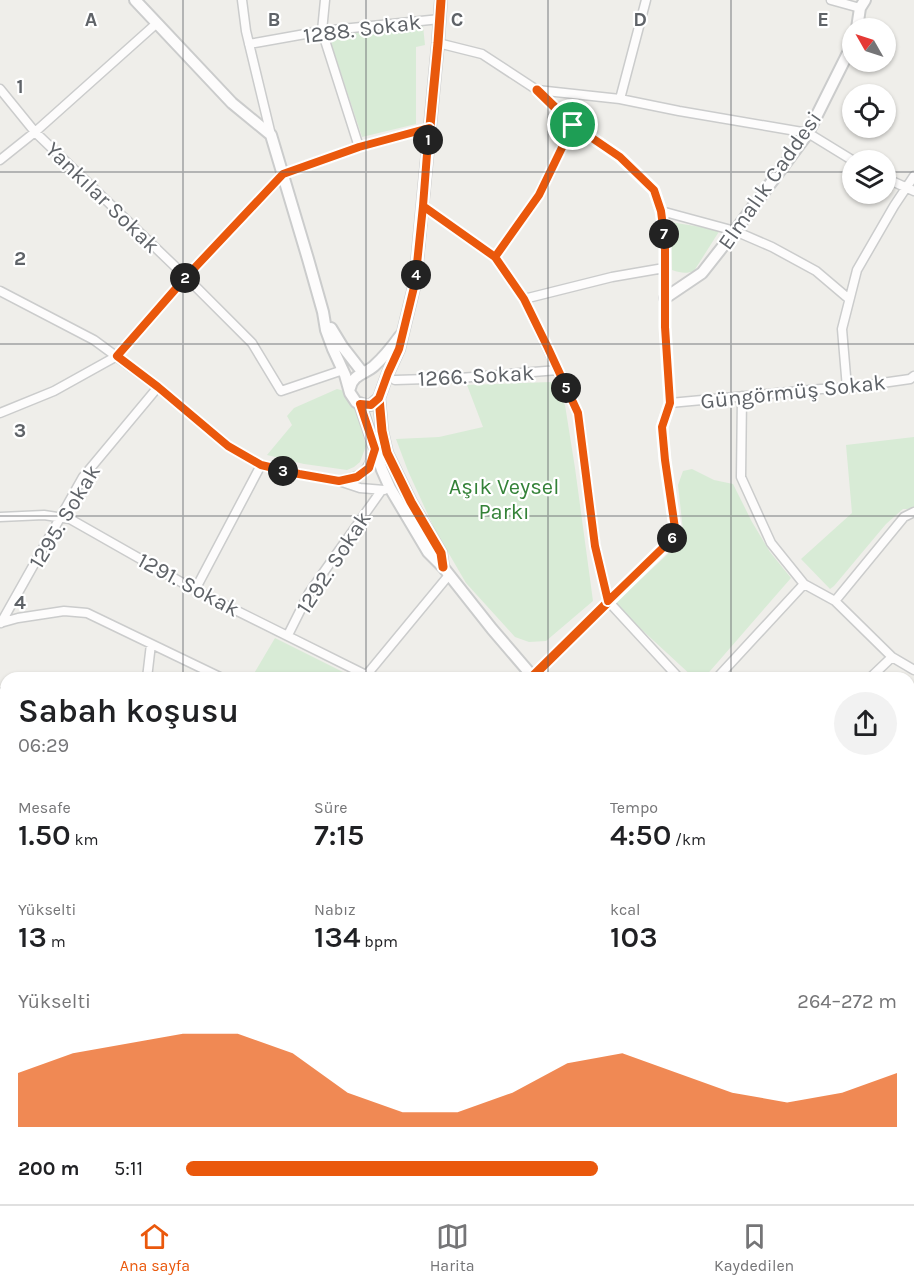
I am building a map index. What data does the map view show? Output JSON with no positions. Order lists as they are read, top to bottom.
{
  "streets": {
    "street": [
      "1288. Sokak",
      "Elmalık Caddesi",
      "Yankılar Sokak",
      "1266. Sokak",
      "Güngörmüş Sokak",
      "1295. Sokak",
      "1292. Sokak",
      "1291. Sokak"
    ]
  },
  "crossings": [
    ["1295. Sokak", "1291. Sokak"],
    ["1292. Sokak", "1291. Sokak"]
  ],
  "parks": ["Aşık Veysel Parkı"],
  "north": "top left",
  "page": {
    "pins": [
      "1",
      "7",
      "4",
      "2",
      "5",
      "3",
      "6"
    ],
    "heading": ["Sabah koşusu", "06:29"],
    "stats": [
      ["Mesafe", "1.50 km"],
      ["Süre", "7:15"],
      ["Tempo", "4:50 /km"],
      ["Yükselti", "13 m"],
      ["Nabız", "134 bpm"],
      ["kcal", "103"]
    ],
    "chart": ["Yükselti", "264–272 m"],
    "list": [
      {
        "name": "200 m",
        "note": "5:11"
      }
    ],
    "tabs": ["Ana sayfa", "Harita", "Kaydedilen"]
  },
  "grid": {
    "columns": [
      "A",
      "B",
      "C",
      "D",
      "E"
    ],
    "rows": [
      "1",
      "2",
      "3",
      "4"
    ]
  }
}
